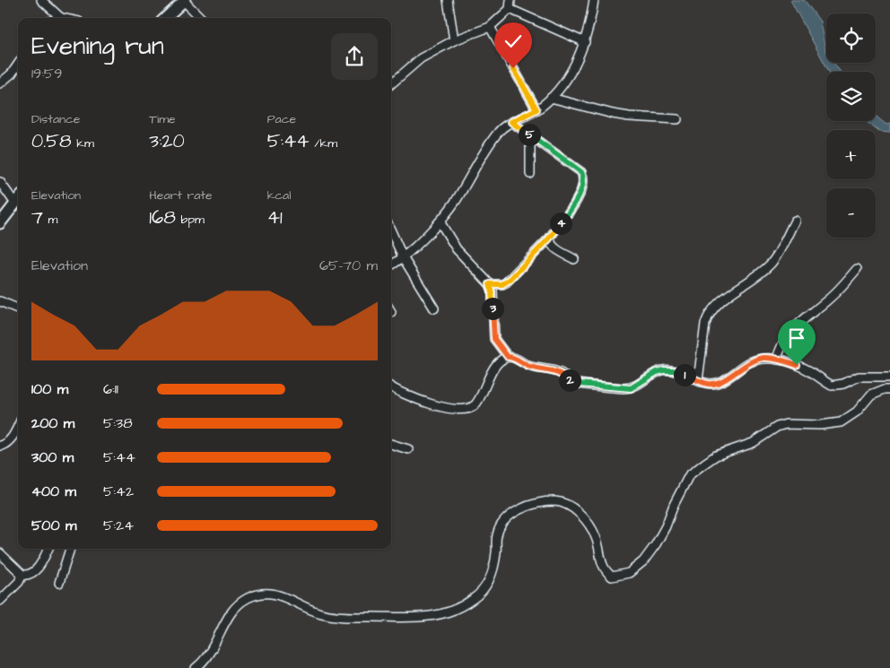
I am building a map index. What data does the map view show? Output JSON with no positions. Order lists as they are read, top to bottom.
{
  "page": {
    "map_buttons": ["+", "−"],
    "heading": ["Evening run", "19:59"],
    "stats": [
      ["Distance", "0.58 km"],
      ["Time", "3:20"],
      ["Pace", "5:44 /km"],
      ["Elevation", "7 m"],
      ["Heart rate", "168 bpm"],
      ["kcal", "41"]
    ],
    "pins": [
      "5",
      "4",
      "3",
      "1",
      "2"
    ],
    "chart": ["Elevation", "65–70 m"],
    "list": [
      {
        "name": "100 m",
        "note": "6:11"
      },
      {
        "name": "200 m",
        "note": "5:38"
      },
      {
        "name": "300 m",
        "note": "5:44"
      },
      {
        "name": "400 m",
        "note": "5:42"
      },
      {
        "name": "500 m",
        "note": "5:24"
      }
    ]
  }
}
